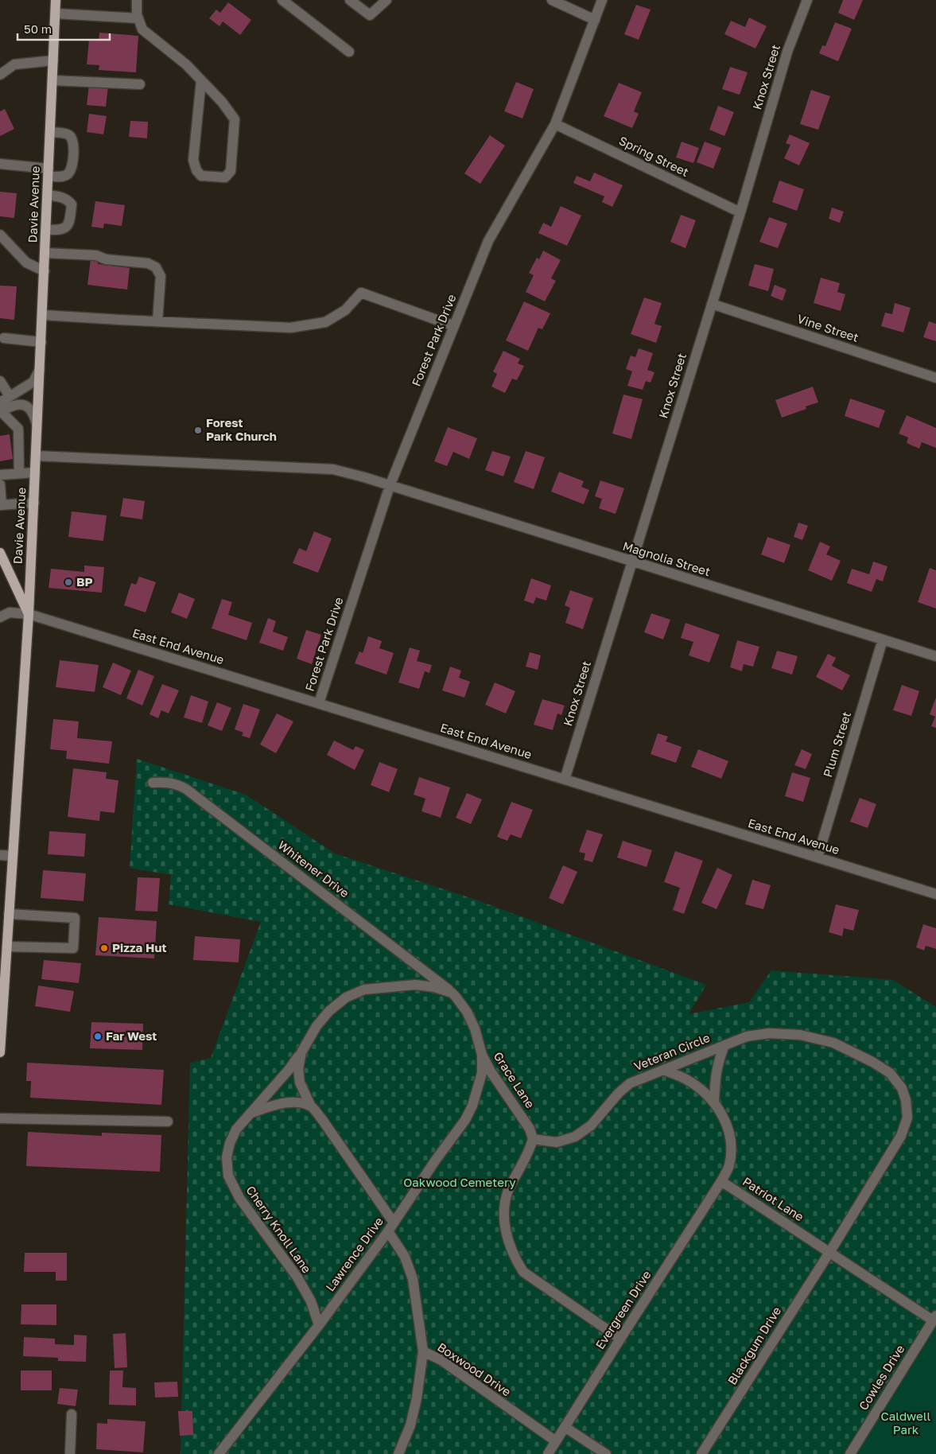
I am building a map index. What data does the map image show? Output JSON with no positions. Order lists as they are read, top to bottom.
{
  "streets": {
    "main road": ["Davie Avenue"],
    "street": [
      "Knox Street",
      "Spring Street",
      "Vine Street",
      "Forest Park Drive",
      "Magnolia Street",
      "East End Avenue",
      "Plum Street",
      "Whitener Drive",
      "Veteran Circle",
      "Grace Lane",
      "Patriot Lane",
      "Cherry Knoll Lane",
      "Lawrence Drive",
      "Evergreen Drive",
      "Blackgum Drive",
      "Boxwood Drive",
      "Cowles Drive"
    ]
  },
  "crossings": [
    ["Knox Street", "Spring Street"],
    ["Knox Street", "Vine Street"],
    ["Knox Street", "Magnolia Street"],
    ["Knox Street", "East End Avenue"],
    ["Spring Street", "Forest Park Drive"],
    ["Davie Avenue", "Magnolia Street"],
    ["Davie Avenue", "East End Avenue"],
    ["Forest Park Drive", "Magnolia Street"],
    ["Forest Park Drive", "East End Avenue"],
    ["Magnolia Street", "Plum Street"],
    ["East End Avenue", "Plum Street"],
    ["Whitener Drive", "Grace Lane"],
    ["Veteran Circle", "Grace Lane"],
    ["Veteran Circle", "Patriot Lane"],
    ["Veteran Circle", "Blackgum Drive"],
    ["Grace Lane", "Lawrence Drive"],
    ["Patriot Lane", "Evergreen Drive"],
    ["Patriot Lane", "Blackgum Drive"],
    ["Patriot Lane", "Cowles Drive"],
    ["Cherry Knoll Lane", "Lawrence Drive"],
    ["Lawrence Drive", "Boxwood Drive"],
    ["Evergreen Drive", "Boxwood Drive"]
  ],
  "parks": ["Oakwood Cemetery", "Caldwell Park"],
  "places": [
    "Forest Park Church",
    "BP",
    "Pizza Hut",
    "Far West"
  ],
  "scale_bar": "50 m"
}
